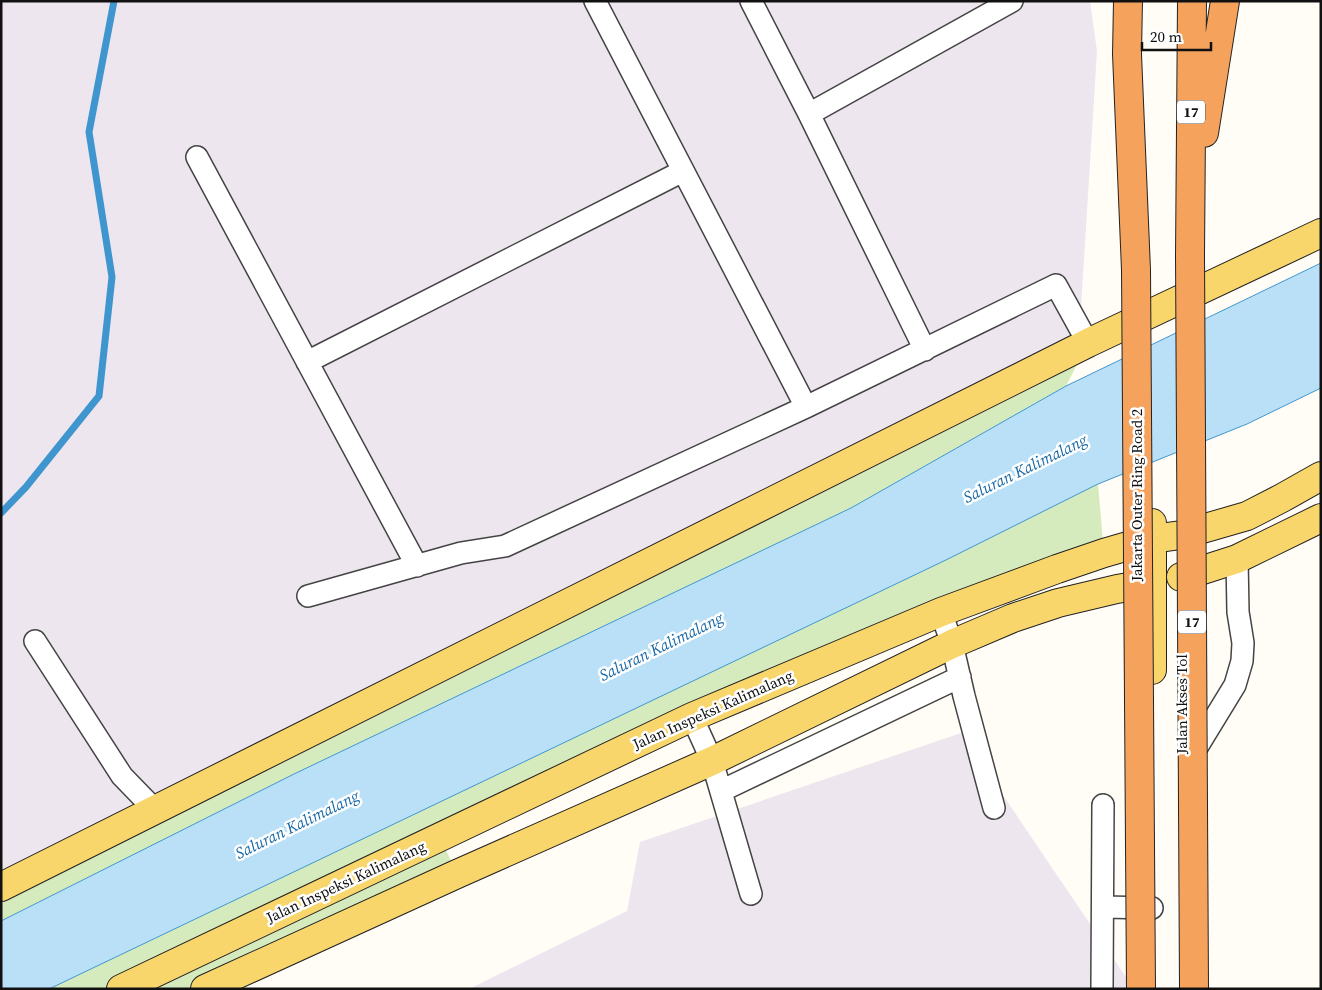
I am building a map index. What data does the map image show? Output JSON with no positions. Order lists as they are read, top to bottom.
{
  "streets": {
    "highway": ["17", "Jakarta Outer Ring Road 2"],
    "main road": ["Jalan Akses Tol", "Jalan Inspeksi Kalimalang"]
  },
  "crossings": [
    ["Jalan Akses Tol", "Jalan Inspeksi Kalimalang"]
  ],
  "water": ["Saluran Kalimalang"],
  "scale_bar": "20 m"
}
